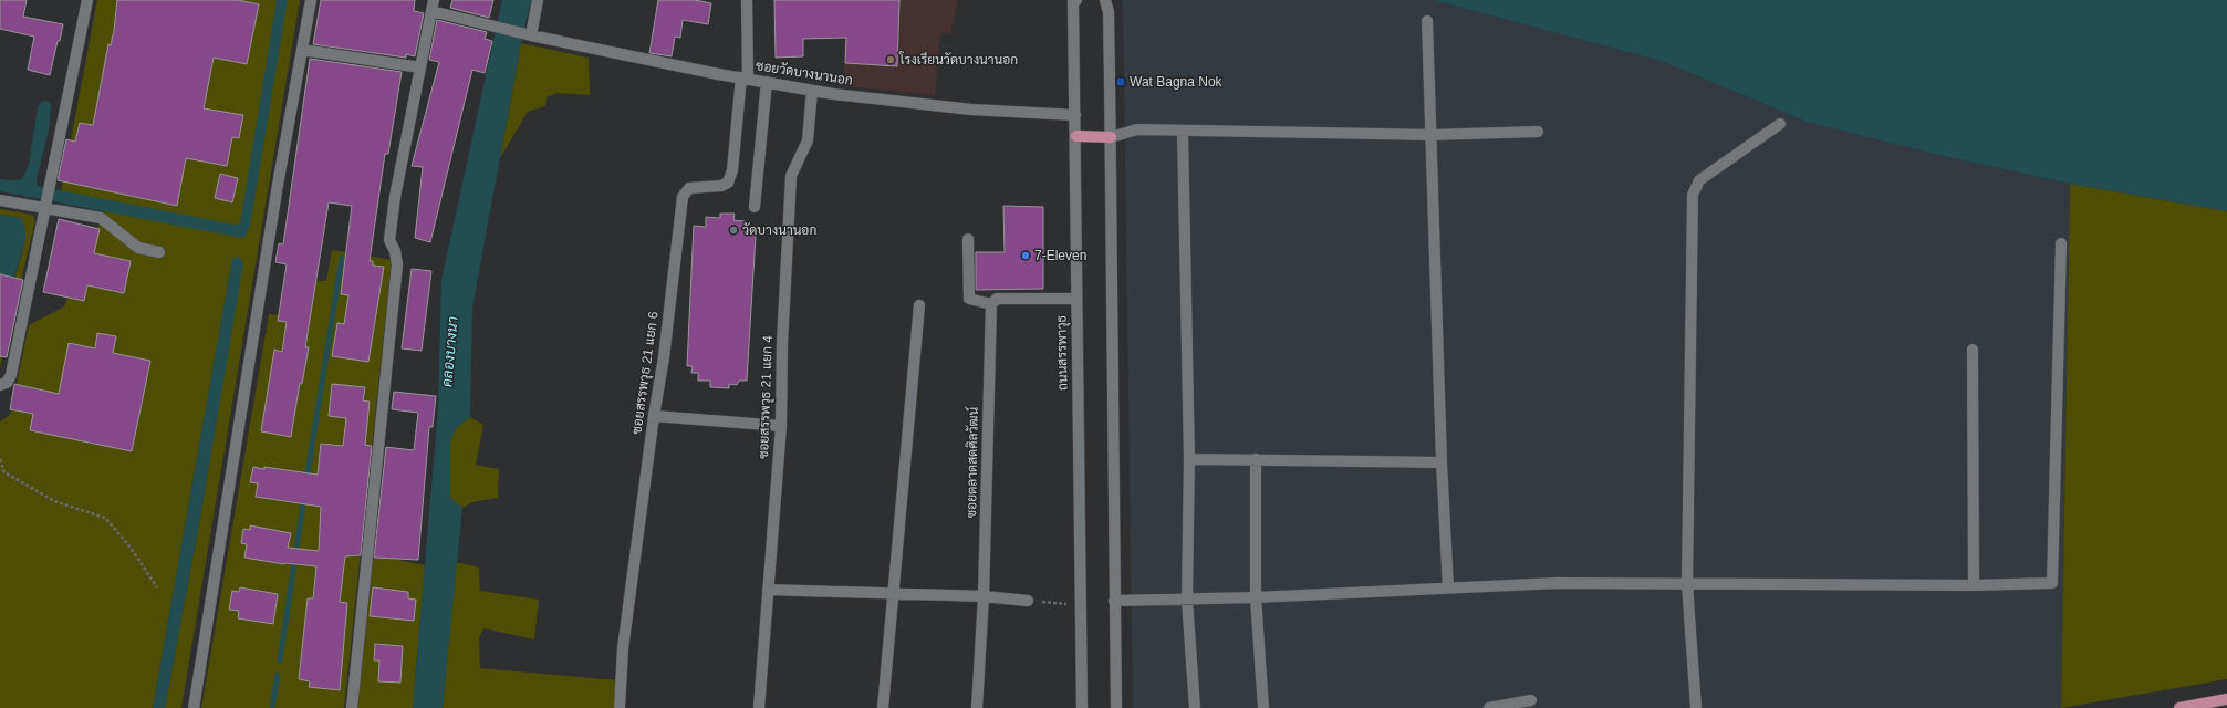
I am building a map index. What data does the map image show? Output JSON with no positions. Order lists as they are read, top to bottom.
{
  "streets": {
    "street": [
      "ซอยวัดบางนานอก",
      "ถนนสรรพาวุธ",
      "ซอยสรรพวุธ 21 แยก 6",
      "ซอยสรรพวุธ 21 แยก 4",
      "ซอยตลาดสดศิลวัฒน์"
    ]
  },
  "crossings": [
    ["ซอยวัดบางนานอก", "ถนนสรรพาวุธ"],
    ["ซอยวัดบางนานอก", "ซอยสรรพวุธ 21 แยก 6"],
    ["ซอยวัดบางนานอก", "ซอยสรรพวุธ 21 แยก 4"]
  ],
  "water": ["คลองบางนา"],
  "places": {
    "other": ["โรงเรียนวัดบางนานอก", "วัดบางนานอก", "7-Eleven"],
    "transit": ["Wat Bagna Nok"]
  }
}
